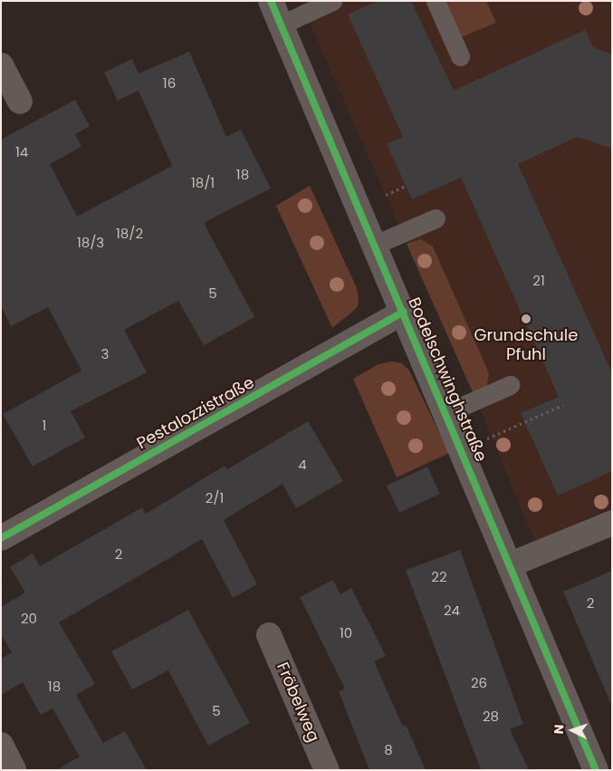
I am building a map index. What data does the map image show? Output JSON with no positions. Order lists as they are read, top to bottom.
{
  "streets": {
    "street": ["Bodelschwinghstraße", "Pestalozzistraße", "Fröbelweg"]
  },
  "crossings": [
    ["Bodelschwinghstraße", "Pestalozzistraße"]
  ],
  "places": ["Grundschule Pfuhl"],
  "house_numbers": [
    "16",
    "14",
    "18",
    "18/1",
    "18/2",
    "18/3",
    "21",
    "5",
    "3",
    "1",
    "4",
    "2/1",
    "2",
    "22",
    "2",
    "24",
    "20",
    "10",
    "26",
    "18",
    "5",
    "28",
    "8"
  ],
  "north": "left"
}
